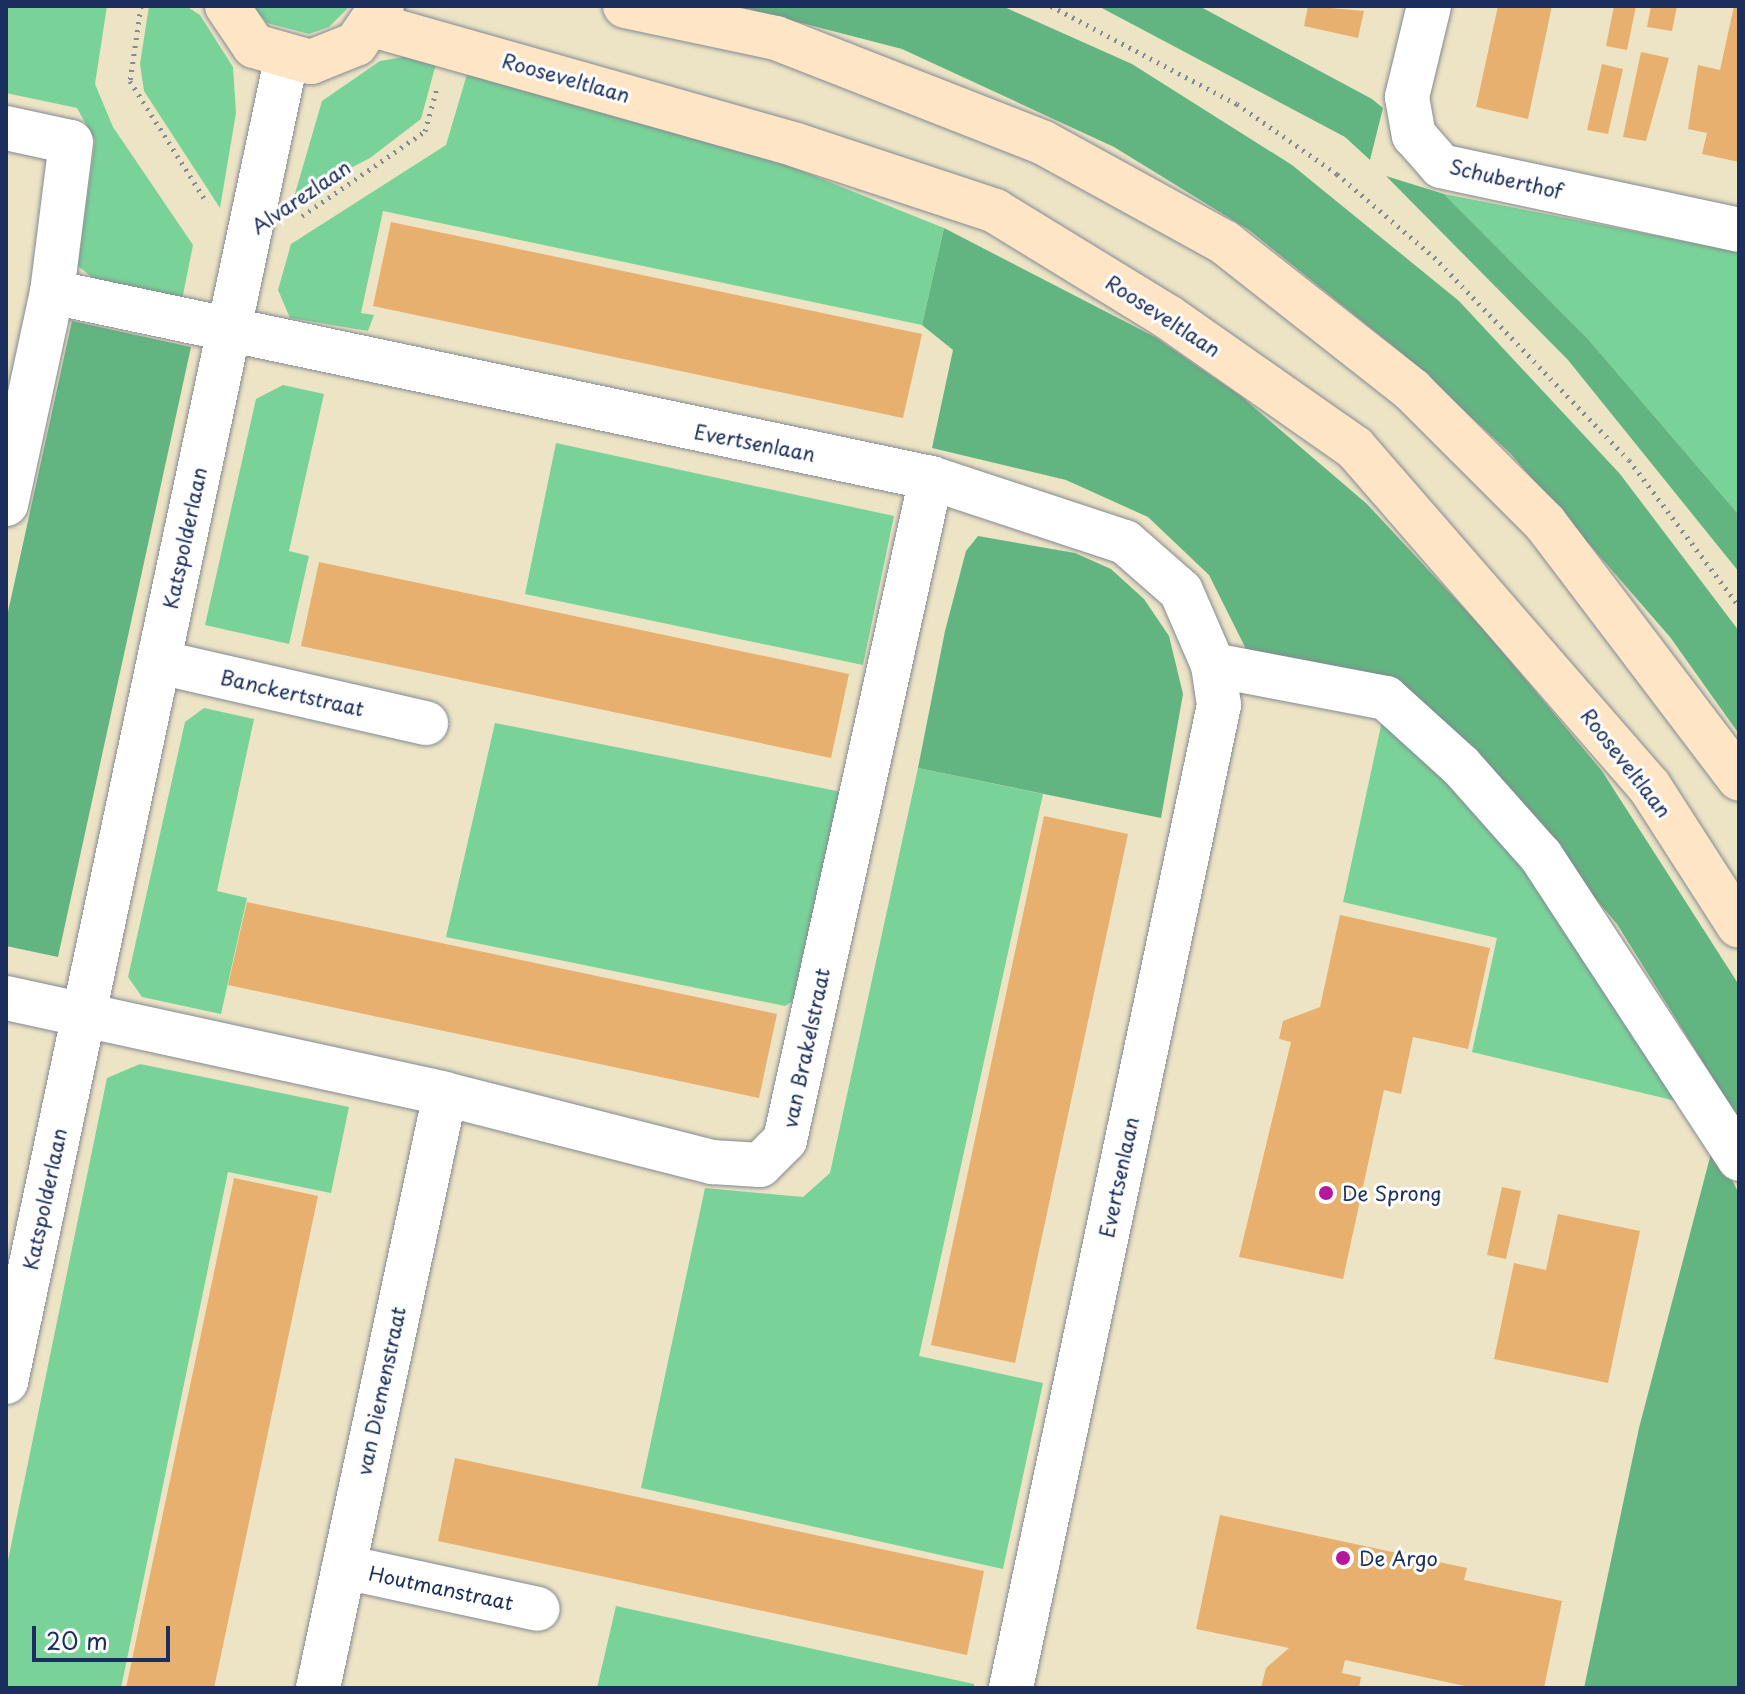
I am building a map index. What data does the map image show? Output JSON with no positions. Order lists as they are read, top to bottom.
{
  "streets": {
    "main road": ["Rooseveltlaan"],
    "street": [
      "Schuberthof",
      "Evertsenlaan",
      "Katspolderlaan",
      "Banckertstraat",
      "van Brakelstraat",
      "van Diemenstraat",
      "Houtmanstraat"
    ],
    "path": ["Alvarezlaan"]
  },
  "crossings": [
    ["Rooseveltlaan", "Alvarezlaan"],
    ["Alvarezlaan", "Katspolderlaan"],
    ["Evertsenlaan", "Katspolderlaan"],
    ["Evertsenlaan", "van Brakelstraat"],
    ["Katspolderlaan", "Banckertstraat"],
    ["Katspolderlaan", "van Brakelstraat"],
    ["van Brakelstraat", "van Diemenstraat"],
    ["van Diemenstraat", "Houtmanstraat"]
  ],
  "places": ["De Sprong", "De Argo"],
  "scale_bar": "20 m"
}
